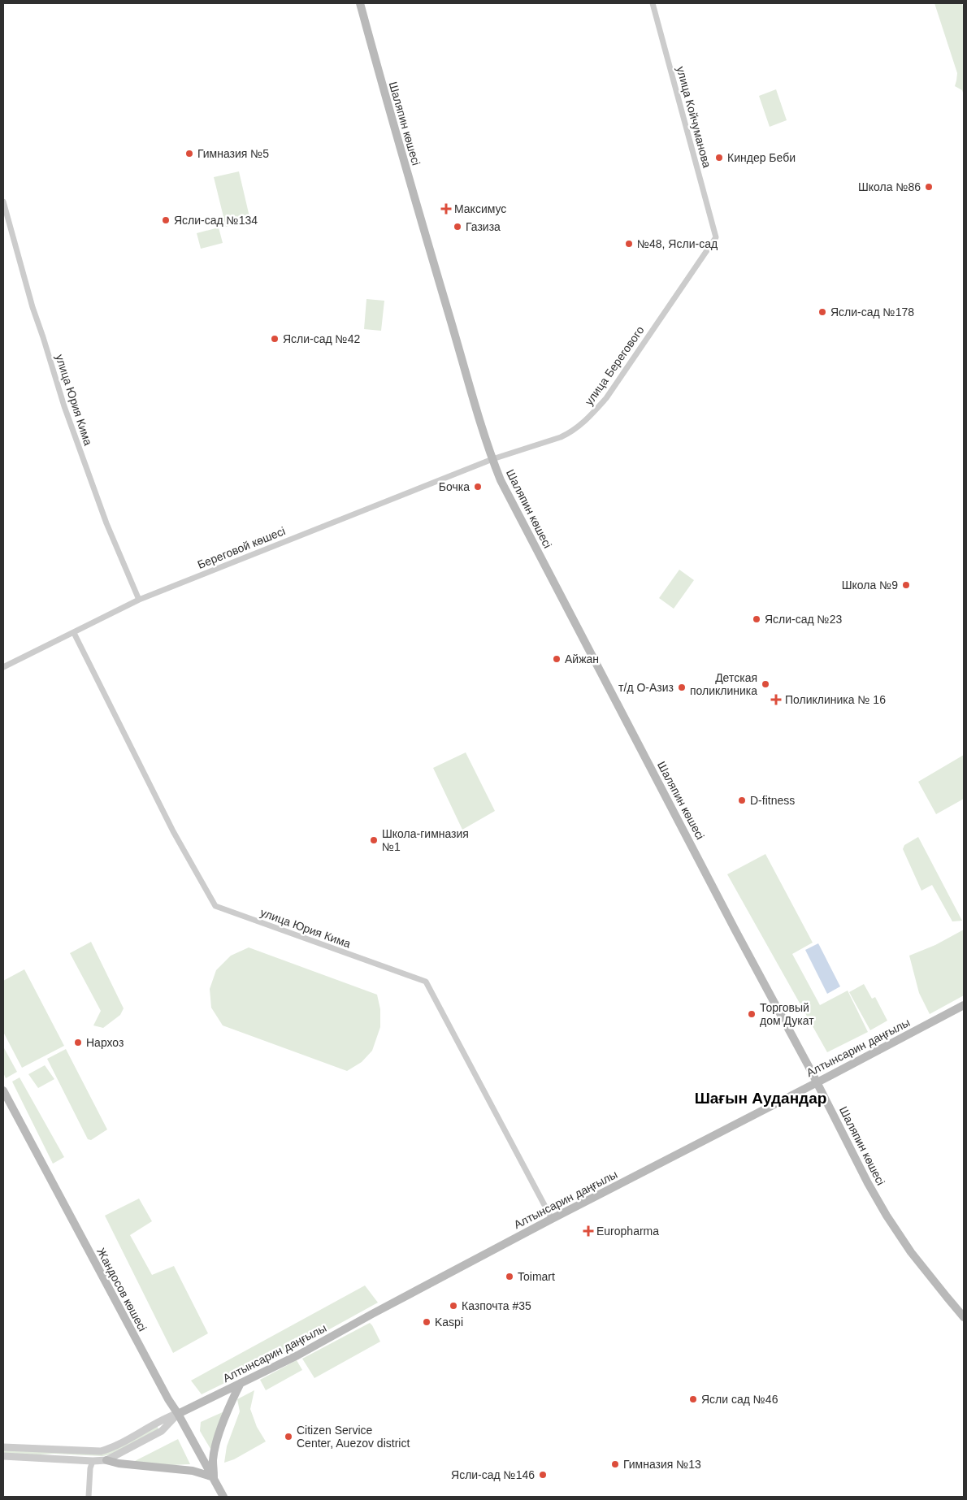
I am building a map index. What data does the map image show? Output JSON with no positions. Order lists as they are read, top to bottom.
{
  "streets": {
    "main road": ["Шаляпин көшесі", "Алтынсарин даңғылы", "Жандосов көшесі"],
    "street": [
      "улица Койчуманова",
      "улица Берегового",
      "улица Юрия Кима",
      "Береговой көшесі"
    ]
  },
  "crossings": [
    ["улица Койчуманова", "улица Берегового"],
    ["Шаляпин көшесі", "улица Берегового"],
    ["Шаляпин көшесі", "Береговой көшесі"],
    ["Шаляпин көшесі", "Алтынсарин даңғылы"],
    ["улица Берегового", "Береговой көшесі"],
    ["улица Юрия Кима", "Береговой көшесі"],
    ["улица Юрия Кима", "Алтынсарин даңғылы"],
    ["Алтынсарин даңғылы", "Жандосов көшесі"]
  ],
  "districts": ["Шағын Аудандар"],
  "places": {
    "other": [
      "Гимназия №5",
      "Киндер Беби",
      "Школа №86",
      "Ясли-сад №134",
      "Газиза",
      "№48, Ясли-сад",
      "Ясли-сад №178",
      "Ясли-сад №42",
      "Бочка",
      "Школа №9",
      "Ясли-сад №23",
      "Айжан",
      "Детская поликлиника",
      "т/д О-Азиз",
      "D-fitness",
      "Школа-гимназия №1",
      "Торговый дом Дукат",
      "Нархоз",
      "Toimart",
      "Казпочта #35",
      "Kaspi",
      "Ясли сад №46",
      "Citizen Service Center, Auezov district",
      "Гимназия №13",
      "Ясли-сад №146"
    ],
    "health": ["Максимус", "Поликлиника № 16", "Europharma"]
  }
}
